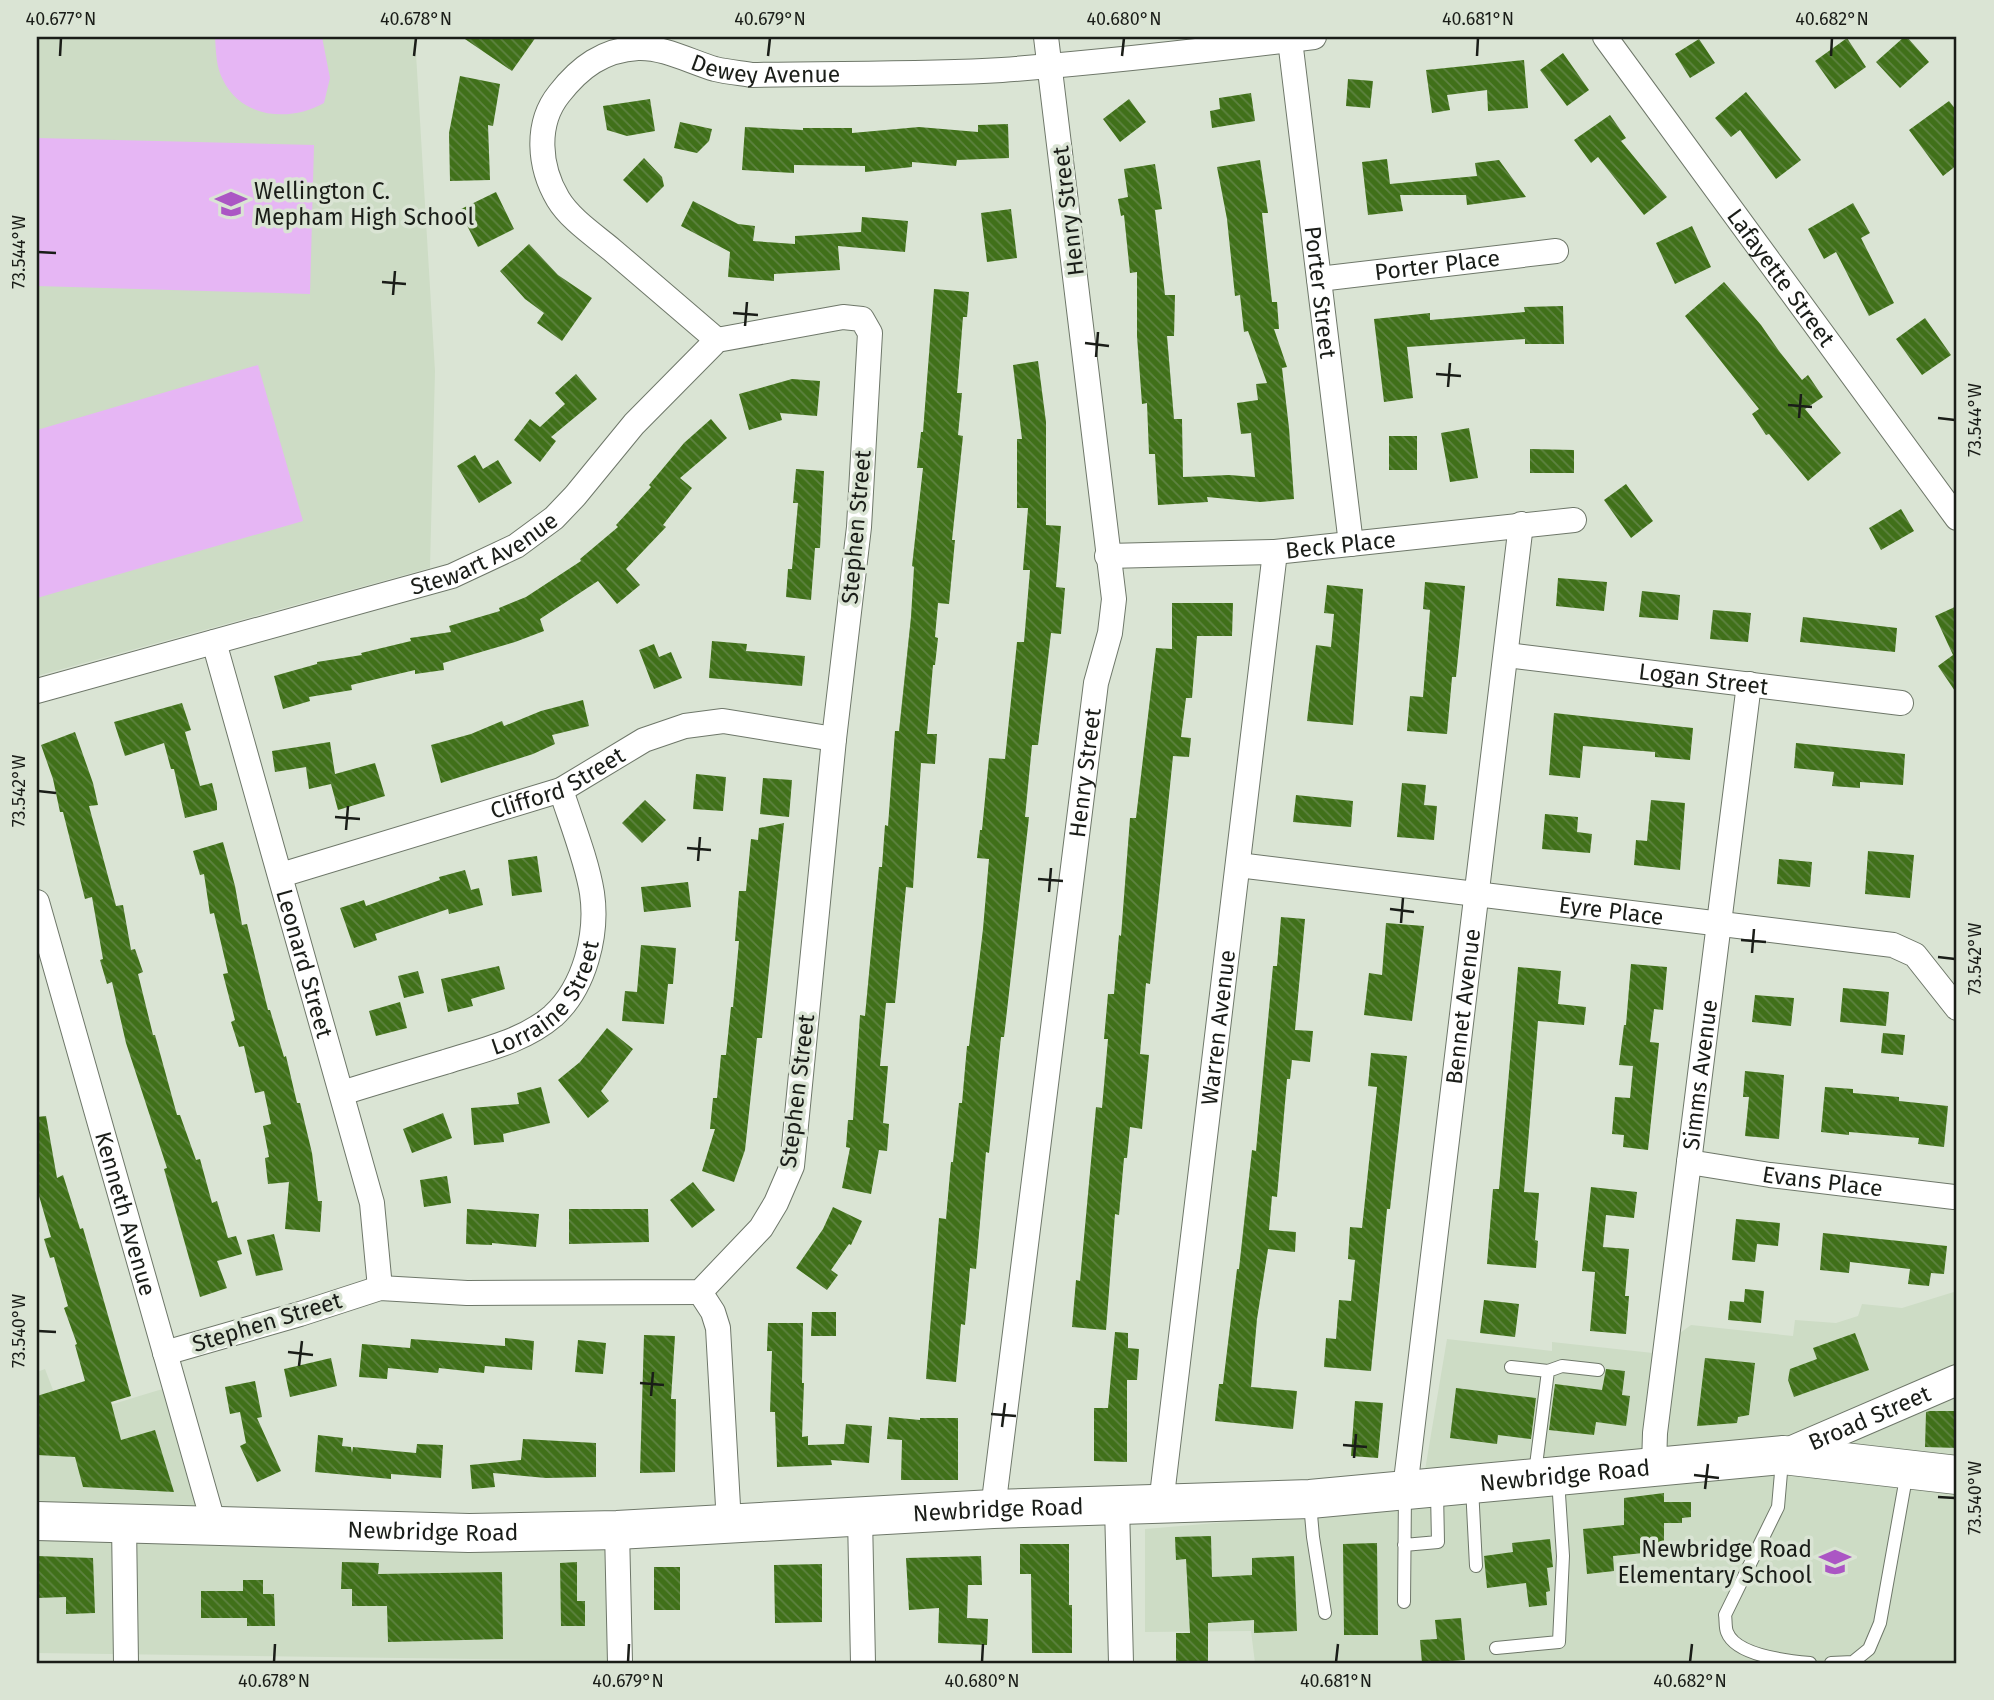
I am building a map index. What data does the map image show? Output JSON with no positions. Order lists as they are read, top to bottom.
{
  "streets": {
    "main road": ["Newbridge Road"],
    "street": [
      "Dewey Avenue",
      "Henry Street",
      "Porter Place",
      "Lafayette Street",
      "Porter Street",
      "Stephen Street",
      "Beck Place",
      "Stewart Avenue",
      "Logan Street",
      "Clifford Street",
      "Eyre Place",
      "Leonard Street",
      "Lorraine Street",
      "Bennet Avenue",
      "Warren Avenue",
      "Simms Avenue",
      "Evans Place",
      "Kenneth Avenue",
      "Broad Street"
    ]
  },
  "crossings": [
    ["Dewey Avenue", "Henry Street"],
    ["Dewey Avenue", "Porter Street"],
    ["Dewey Avenue", "Stephen Street"],
    ["Dewey Avenue", "Stewart Avenue"],
    ["Henry Street", "Beck Place"],
    ["Henry Street", "Newbridge Road"],
    ["Porter Place", "Porter Street"],
    ["Porter Street", "Beck Place"],
    ["Stephen Street", "Stewart Avenue"],
    ["Stephen Street", "Clifford Street"],
    ["Stephen Street", "Leonard Street"],
    ["Stephen Street", "Kenneth Avenue"],
    ["Beck Place", "Bennet Avenue"],
    ["Beck Place", "Warren Avenue"],
    ["Stewart Avenue", "Leonard Street"],
    ["Logan Street", "Bennet Avenue"],
    ["Logan Street", "Simms Avenue"],
    ["Clifford Street", "Leonard Street"],
    ["Clifford Street", "Lorraine Street"],
    ["Eyre Place", "Bennet Avenue"],
    ["Eyre Place", "Warren Avenue"],
    ["Eyre Place", "Simms Avenue"],
    ["Leonard Street", "Lorraine Street"],
    ["Bennet Avenue", "Newbridge Road"],
    ["Warren Avenue", "Newbridge Road"],
    ["Simms Avenue", "Evans Place"],
    ["Simms Avenue", "Newbridge Road"],
    ["Kenneth Avenue", "Newbridge Road"],
    ["Broad Street", "Newbridge Road"]
  ],
  "places": {
    "school or university": ["Wellington C. Mepham High School", "Newbridge Road Elementary School"]
  },
  "coordinates": [
    "40.677°N",
    "40.678°N",
    "40.679°N",
    "40.680°N",
    "40.681°N",
    "40.682°N",
    "73.544°W",
    "73.542°W",
    "73.540°W"
  ]
}
